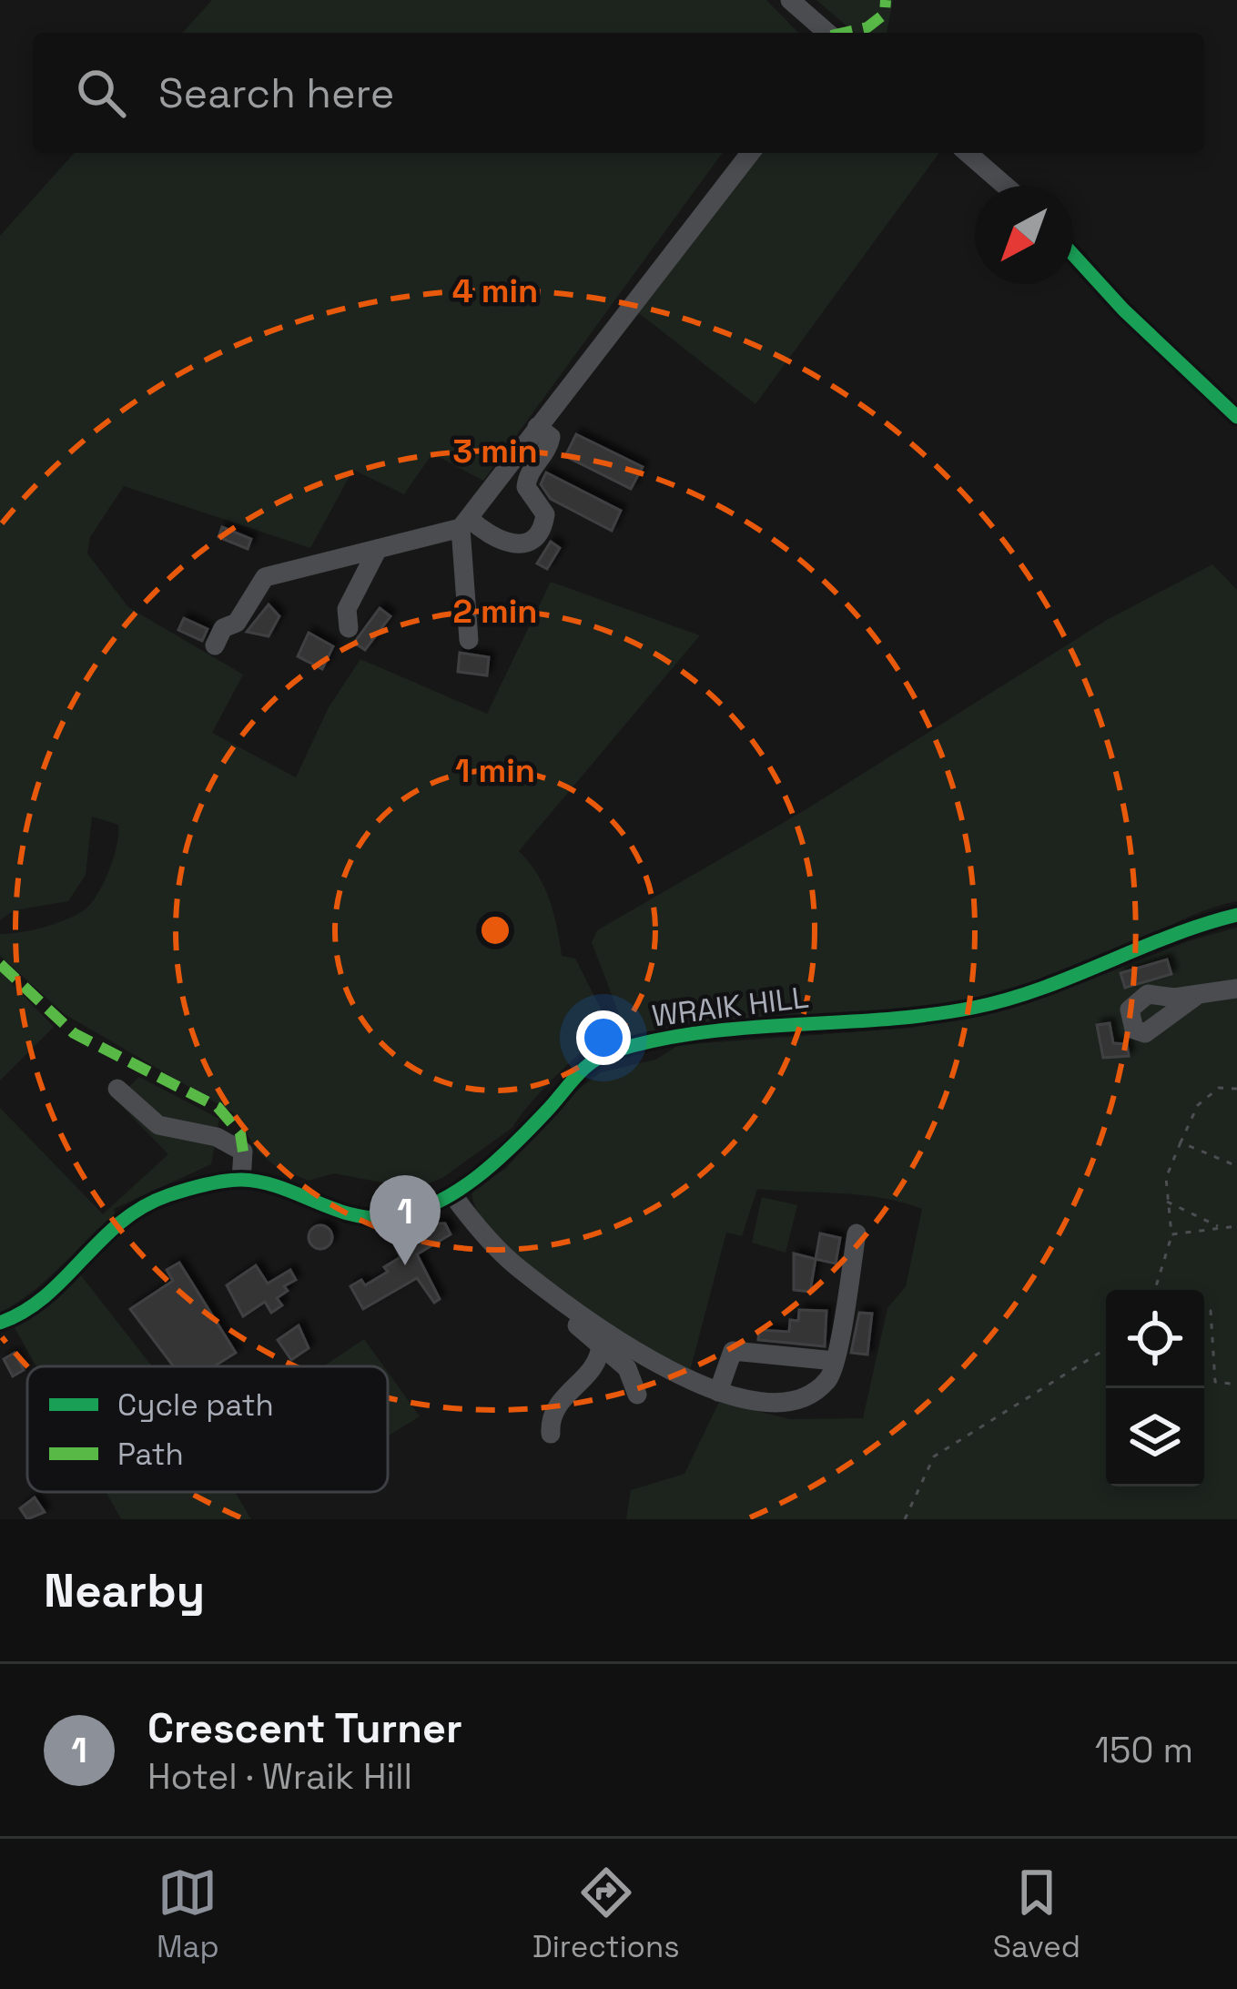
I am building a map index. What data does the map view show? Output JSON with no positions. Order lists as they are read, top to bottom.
{
  "streets": {
    "street": ["WRAIK HILL"]
  },
  "legend": ["Cycle path", "Path"],
  "north": "bottom left",
  "page": {
    "search": "Search here",
    "pins": "1",
    "heading": "Nearby",
    "list": [
      {
        "mark": "1",
        "name": "Crescent Turner",
        "note": "Hotel · Wraik Hill",
        "value": "150 m"
      }
    ],
    "nav": ["Map", "Directions", "Saved"]
  },
  "rings": [
    "4 min",
    "3 min",
    "2 min",
    "1 min"
  ]
}
